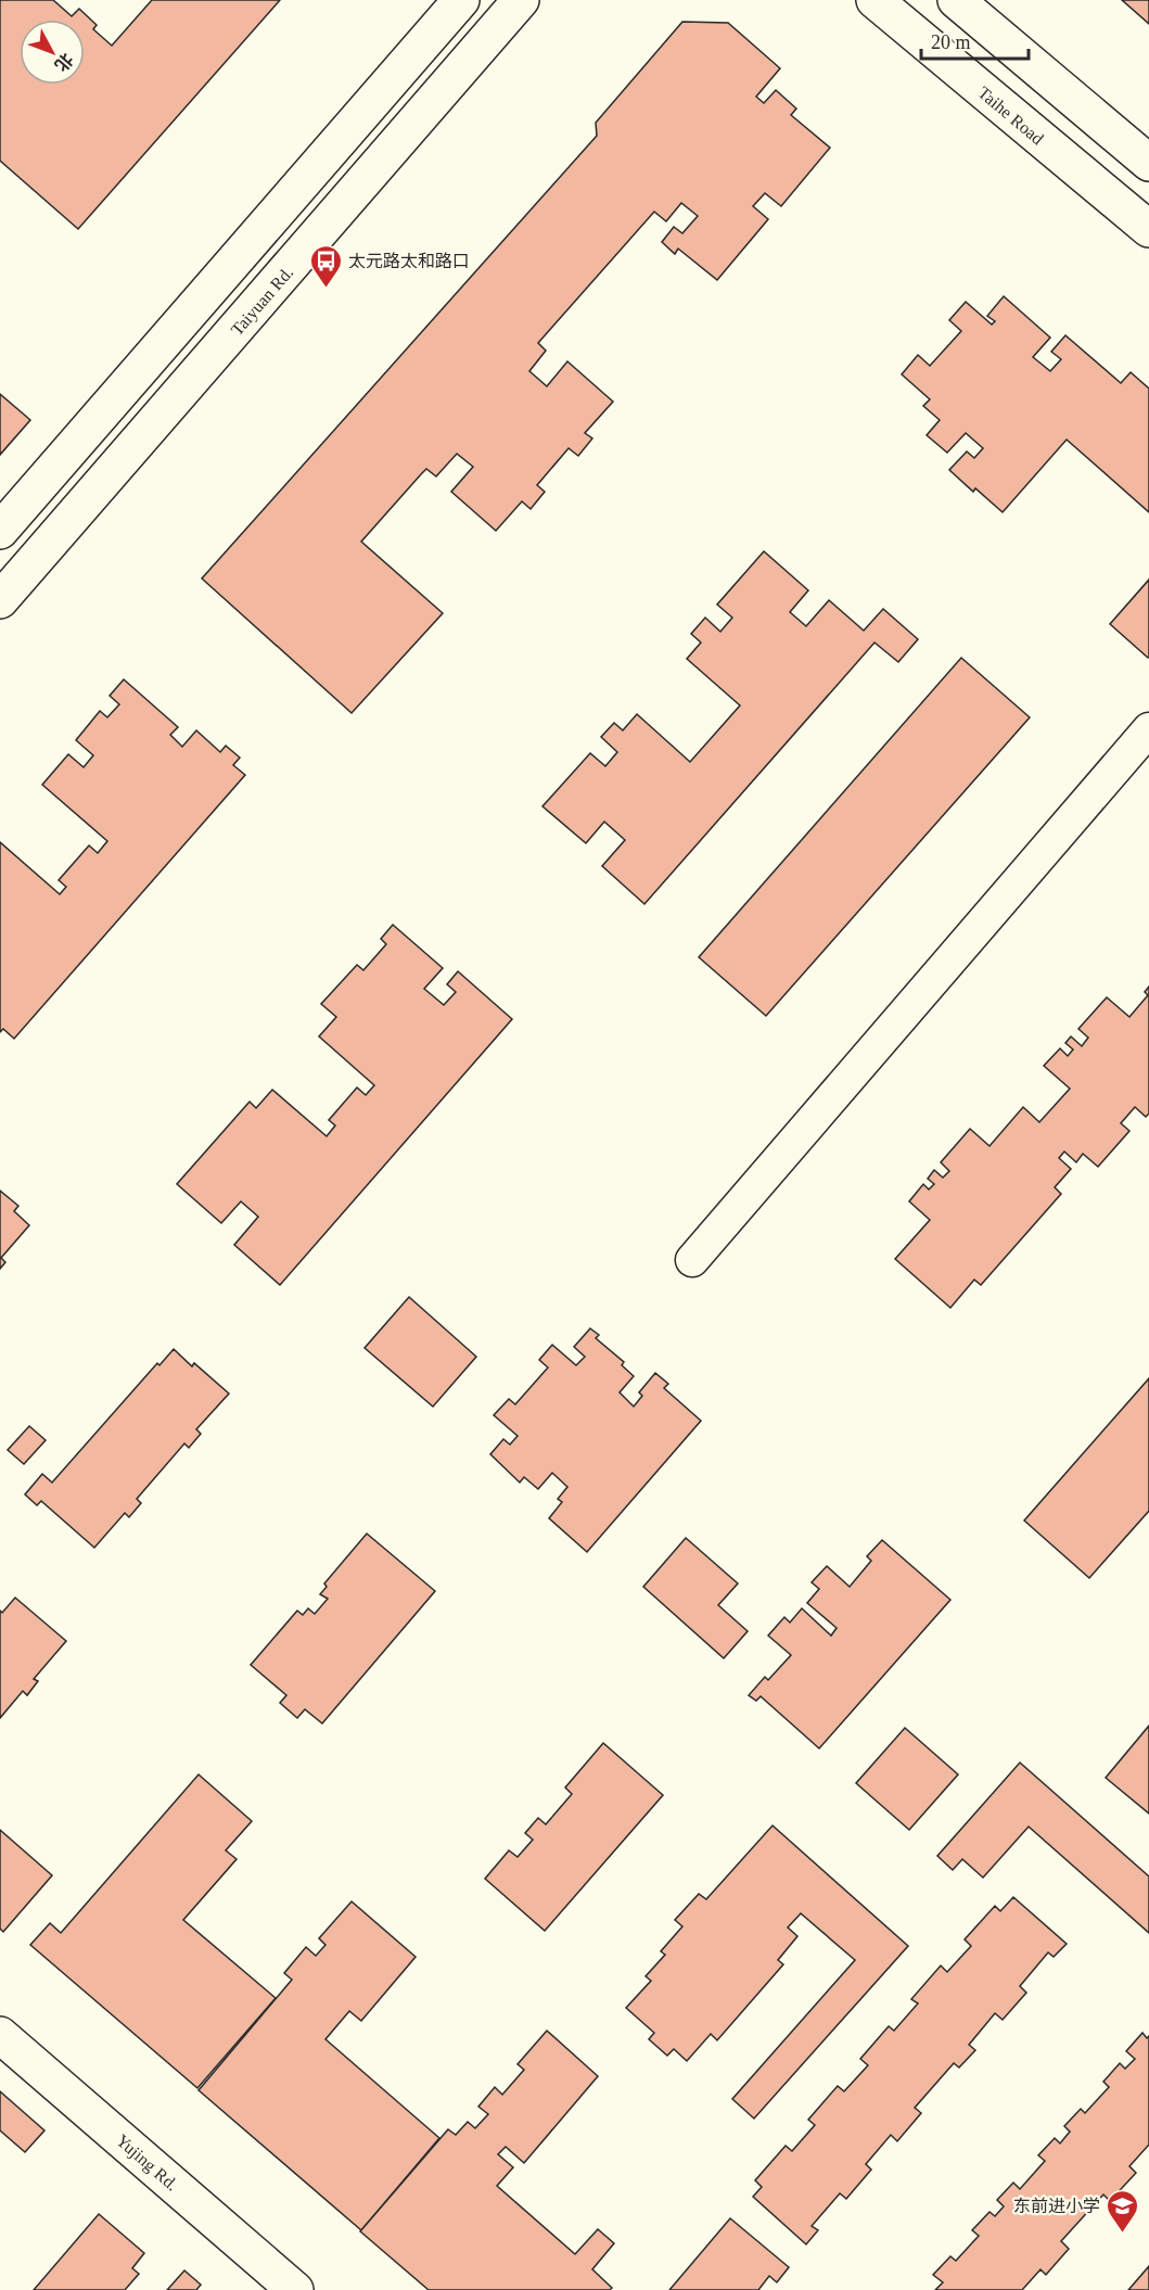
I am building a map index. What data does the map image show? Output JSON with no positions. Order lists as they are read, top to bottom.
{
  "streets": {
    "main road": ["Taihe Road", "Taiyuan Rd.", "Yujing Rd."]
  },
  "places": {
    "bus stop": ["太元路太和路口"],
    "school or university": ["东前进小学"]
  },
  "scale_bar": "20 m",
  "north": "bottom right"
}
